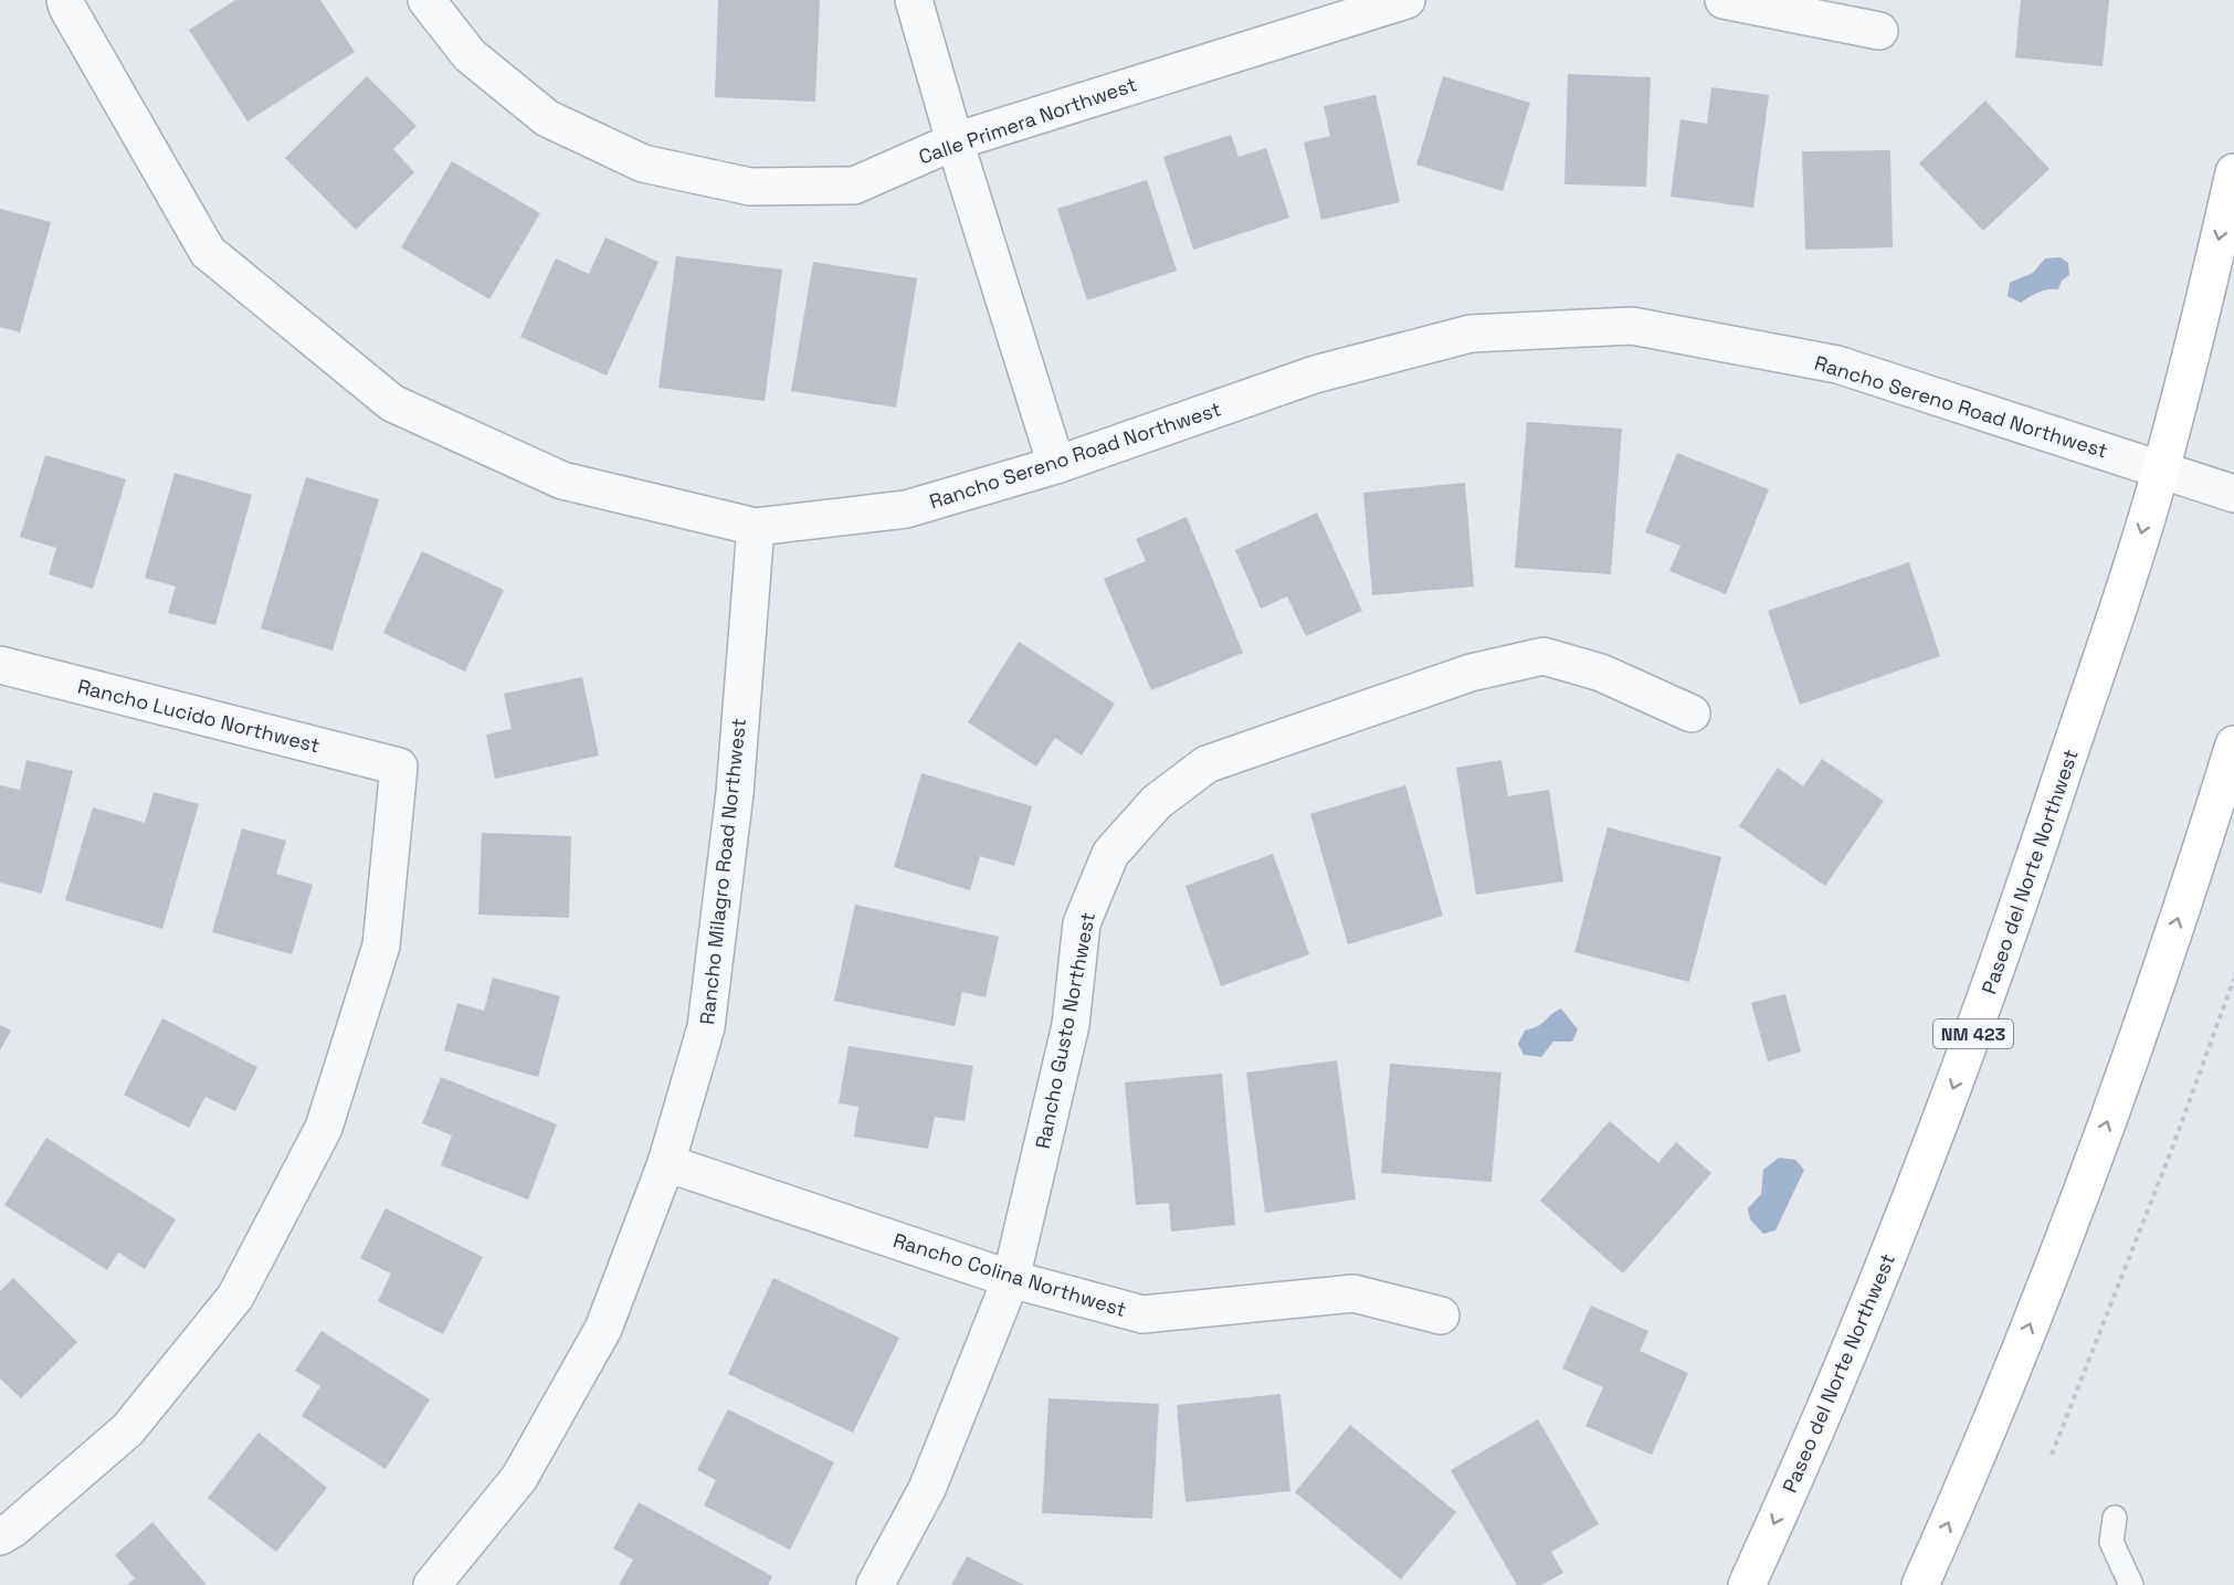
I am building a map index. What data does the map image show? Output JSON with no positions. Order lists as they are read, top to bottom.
{
  "streets": {
    "main road": ["Paseo del Norte Northwest", "NM 423"],
    "street": [
      "Calle Primera Northwest",
      "Rancho Sereno Road Northwest",
      "Rancho Lucido Northwest",
      "Rancho Milagro Road Northwest",
      "Rancho Gusto Northwest",
      "Rancho Colina Northwest"
    ]
  },
  "crossings": [
    ["Rancho Sereno Road Northwest", "Rancho Milagro Road Northwest"],
    ["Rancho Sereno Road Northwest", "Paseo del Norte Northwest"],
    ["Rancho Milagro Road Northwest", "Rancho Colina Northwest"],
    ["Rancho Gusto Northwest", "Rancho Colina Northwest"]
  ]
}
